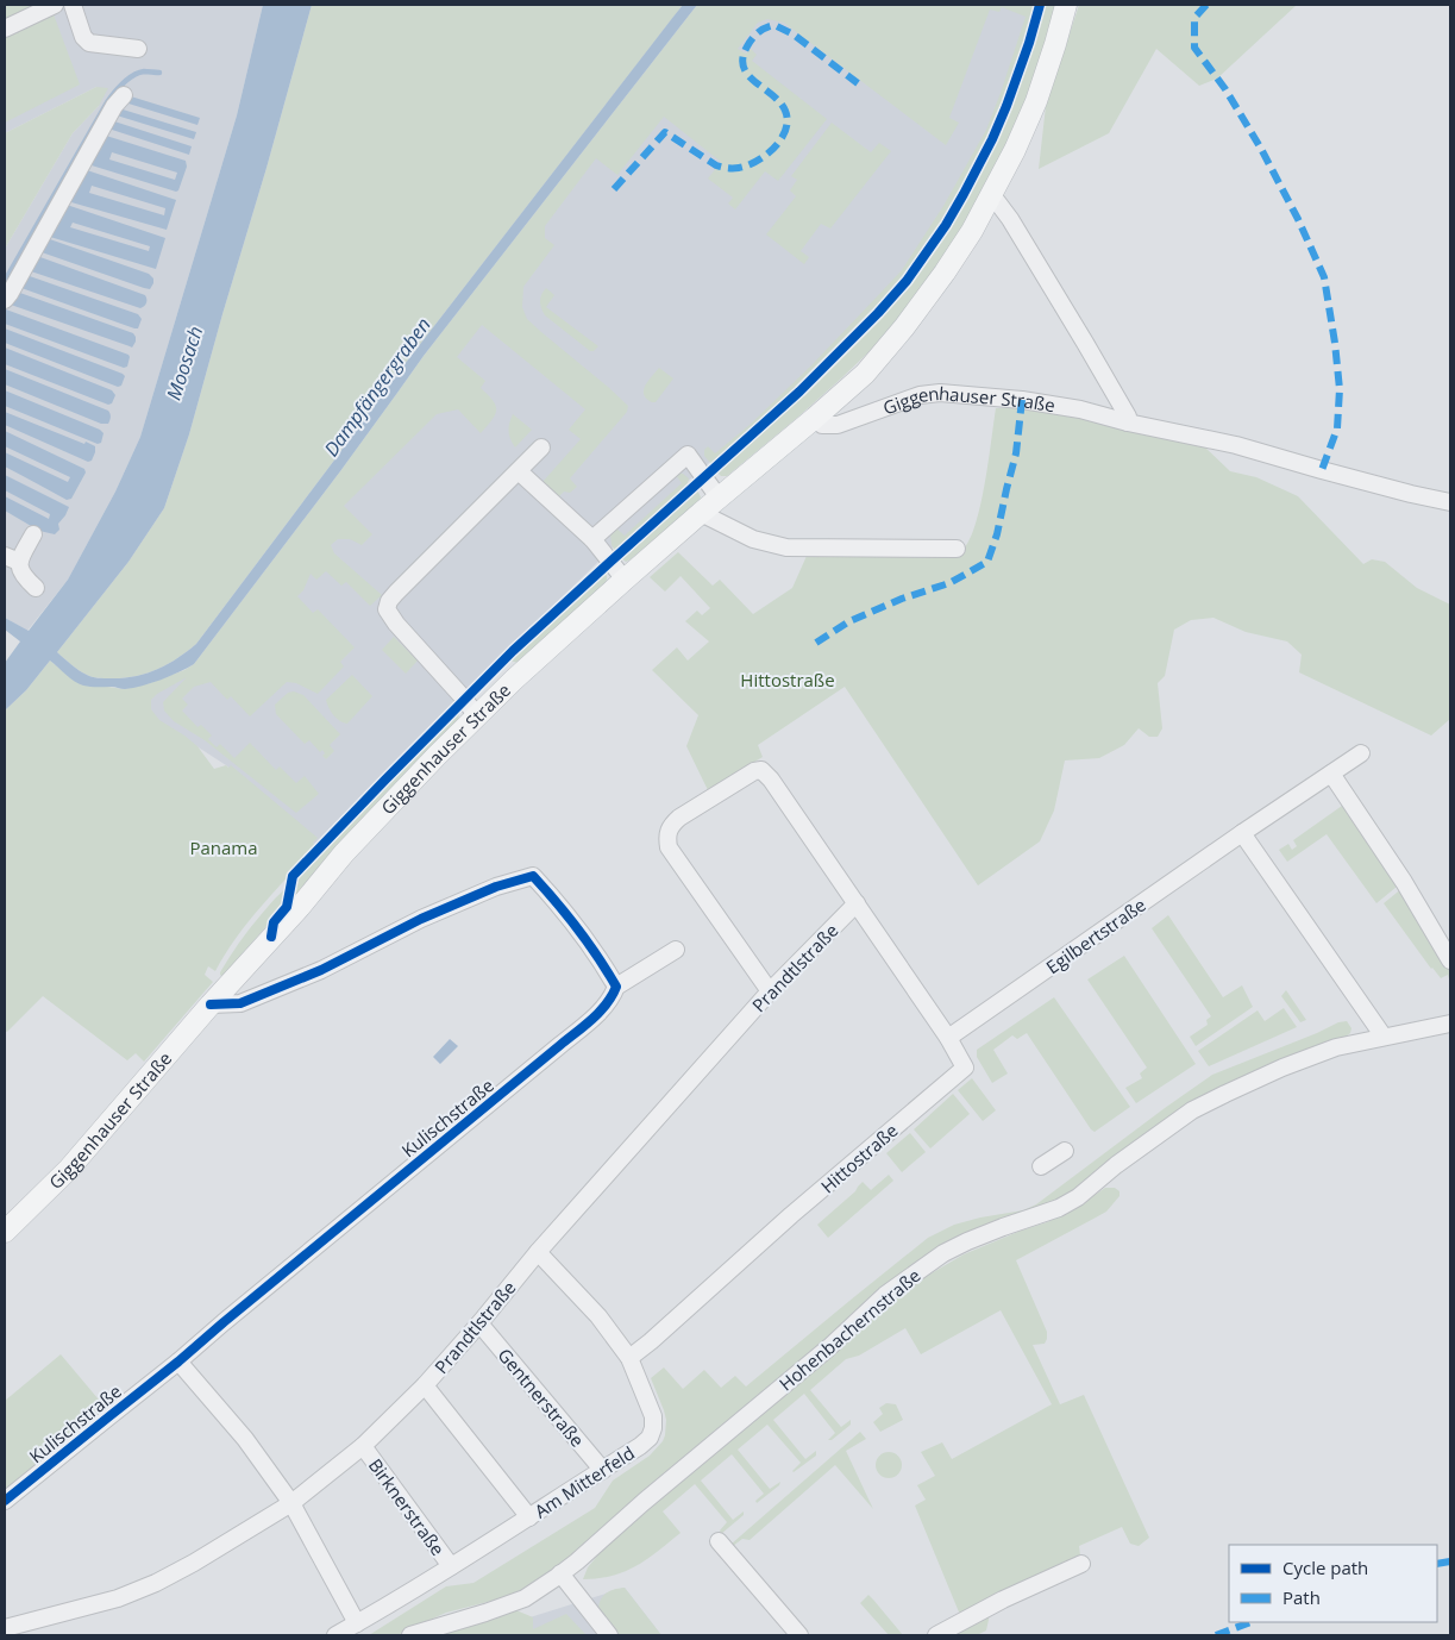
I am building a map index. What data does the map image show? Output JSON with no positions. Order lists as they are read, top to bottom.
{
  "streets": {
    "main road": ["Giggenhauser Straße"],
    "street": [
      "Egilbertstraße",
      "Prandtlstraße",
      "Kulischstraße",
      "Hittostraße",
      "Hohenbachernstraße",
      "Gentnerstraße",
      "Am Mitterfeld",
      "Birknerstraße"
    ]
  },
  "crossings": [
    ["Egilbertstraße", "Hittostraße"],
    ["Prandtlstraße", "Hittostraße"],
    ["Prandtlstraße", "Gentnerstraße"],
    ["Prandtlstraße", "Am Mitterfeld"],
    ["Prandtlstraße", "Birknerstraße"],
    ["Hittostraße", "Am Mitterfeld"],
    ["Gentnerstraße", "Am Mitterfeld"],
    ["Am Mitterfeld", "Birknerstraße"]
  ],
  "water": ["Moosach", "Dampfängergraben"],
  "parks": ["Hittostraße", "Panama"],
  "legend": ["Cycle path", "Path"]
}
